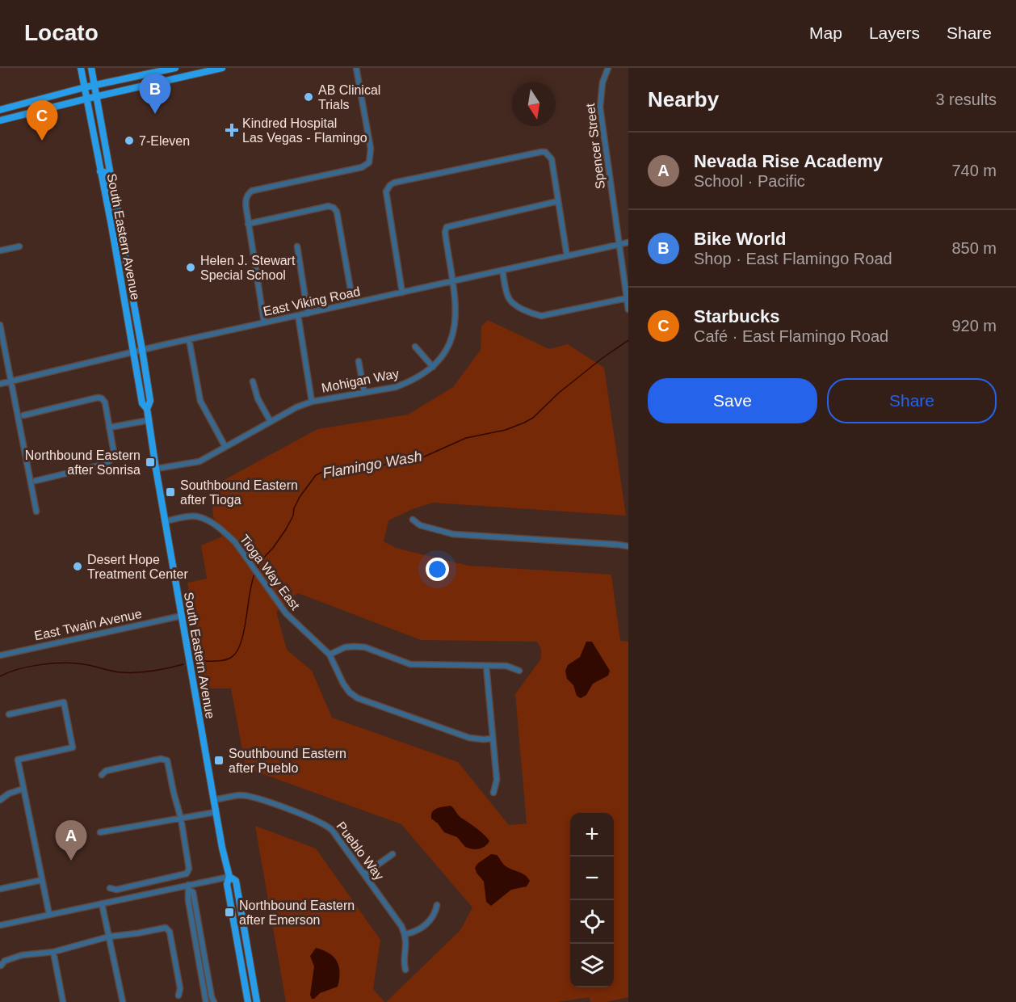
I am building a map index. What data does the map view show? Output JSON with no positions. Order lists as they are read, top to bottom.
{
  "streets": {
    "main road": ["South Eastern Avenue"],
    "street": [
      "Spencer Street",
      "East Viking Road",
      "Mohigan Way",
      "Tioga Way East",
      "East Twain Avenue",
      "Pueblo Way"
    ]
  },
  "crossings": [
    ["Spencer Street", "East Viking Road"],
    ["South Eastern Avenue", "East Viking Road"],
    ["South Eastern Avenue", "Mohigan Way"],
    ["South Eastern Avenue", "Tioga Way East"],
    ["South Eastern Avenue", "East Twain Avenue"],
    ["South Eastern Avenue", "Pueblo Way"],
    ["East Viking Road", "Mohigan Way"]
  ],
  "water": ["Flamingo Wash"],
  "places": {
    "other": [
      "AB Clinical Trials",
      "7-Eleven",
      "Helen J. Stewart Special School",
      "Desert Hope Treatment Center"
    ],
    "health": ["Kindred Hospital Las Vegas - Flamingo"],
    "transit": [
      "Northbound Eastern after Sonrisa",
      "Southbound Eastern after Tioga",
      "Southbound Eastern after Pueblo",
      "Northbound Eastern after Emerson"
    ]
  },
  "north": "bottom",
  "page": {
    "header": "Locato",
    "nav": ["Map", "Layers", "Share"],
    "heading": ["Nearby", "3 results"],
    "pins": ["B", "C", "A"],
    "list": [
      {
        "mark": "A",
        "name": "Nevada Rise Academy",
        "note": "School · Pacific",
        "value": "740 m"
      },
      {
        "mark": "B",
        "name": "Bike World",
        "note": "Shop · East Flamingo Road",
        "value": "850 m"
      },
      {
        "mark": "C",
        "name": "Starbucks",
        "note": "Café · East Flamingo Road",
        "value": "920 m"
      }
    ],
    "buttons": ["Save", "Share"],
    "map_buttons": ["+", "−"]
  }
}
